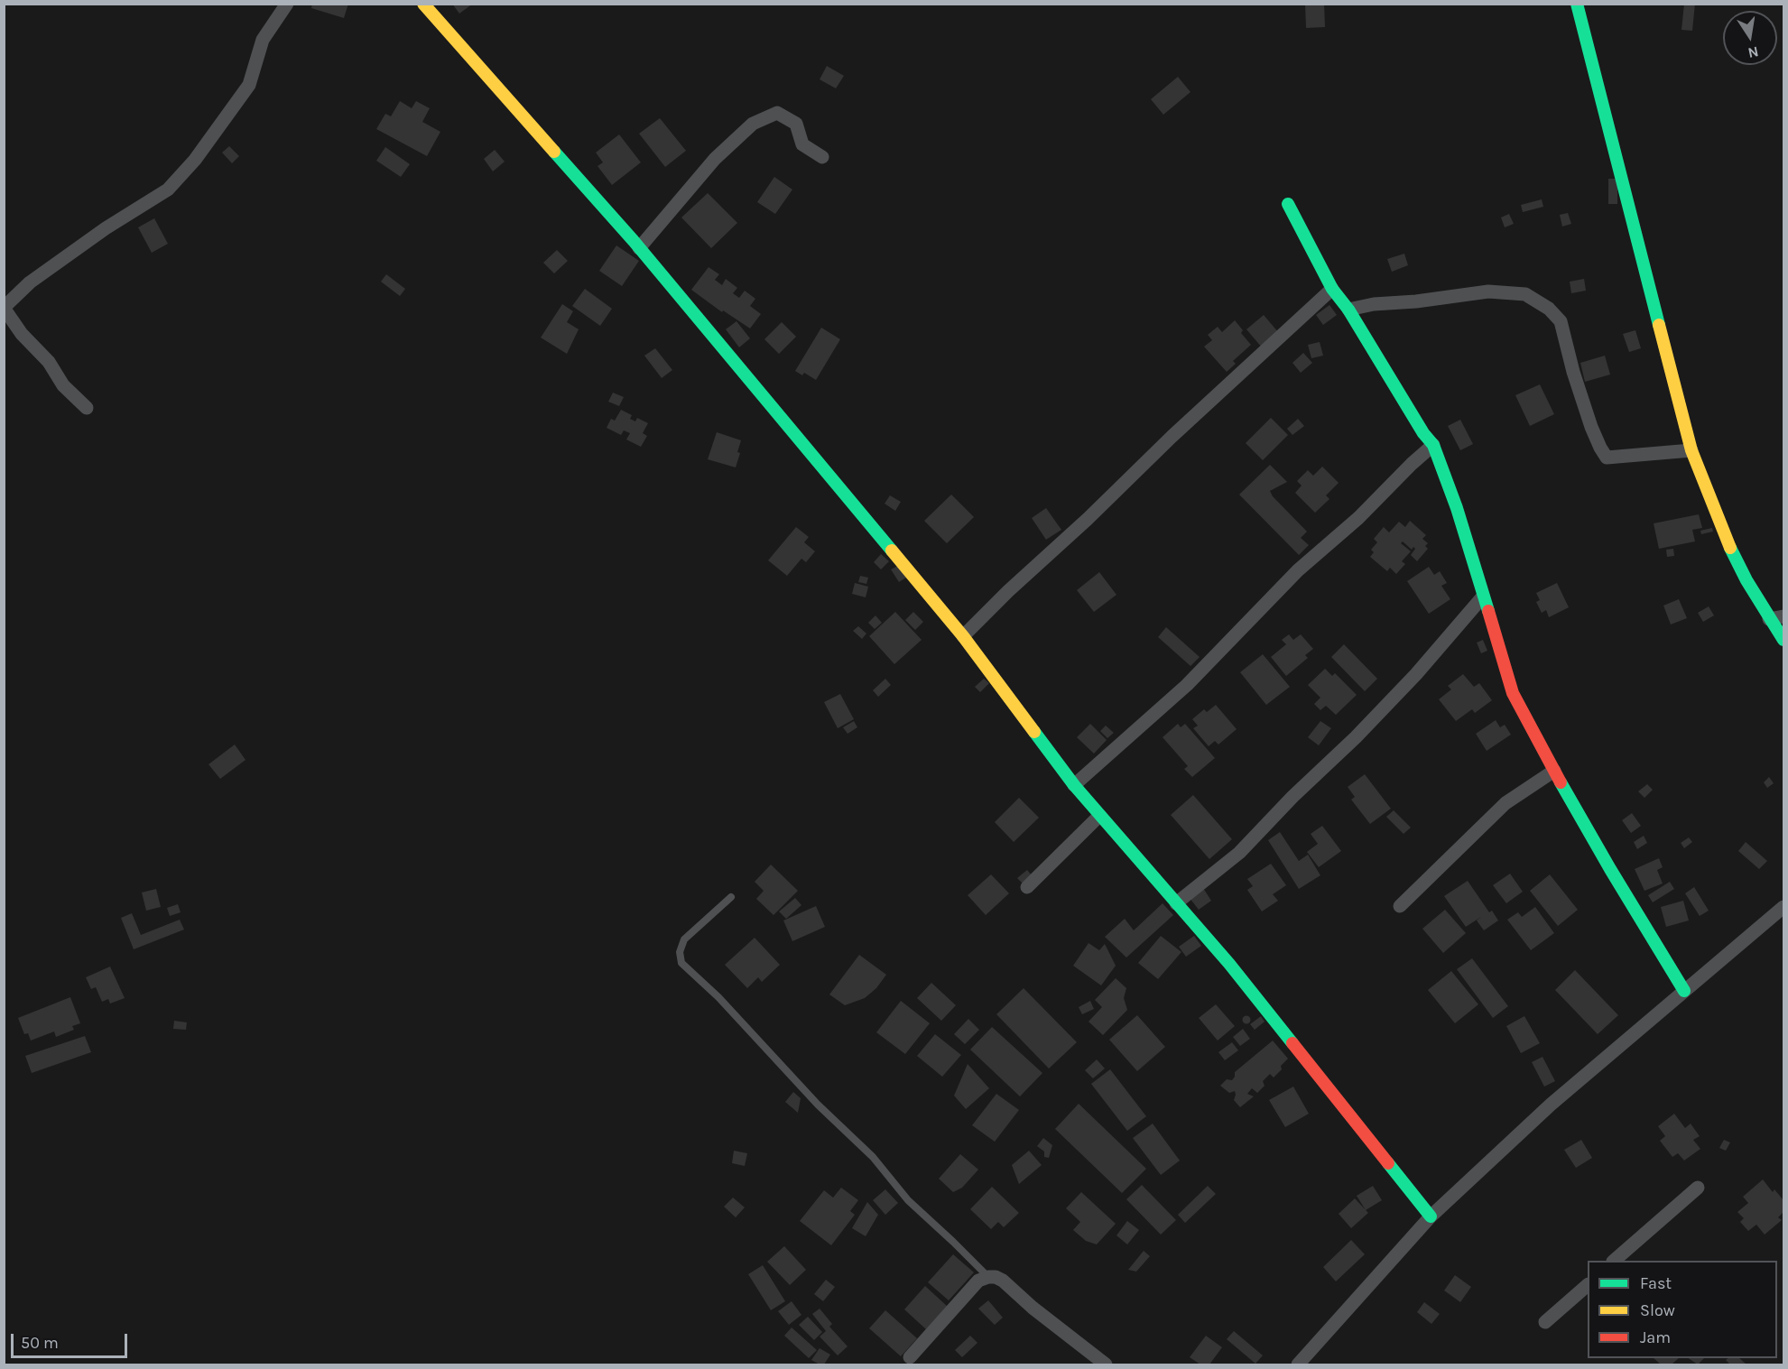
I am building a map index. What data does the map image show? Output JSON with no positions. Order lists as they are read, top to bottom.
{
  "legend": ["Fast", "Slow", "Jam"],
  "scale_bar": "50 m",
  "north": "bottom"
}
